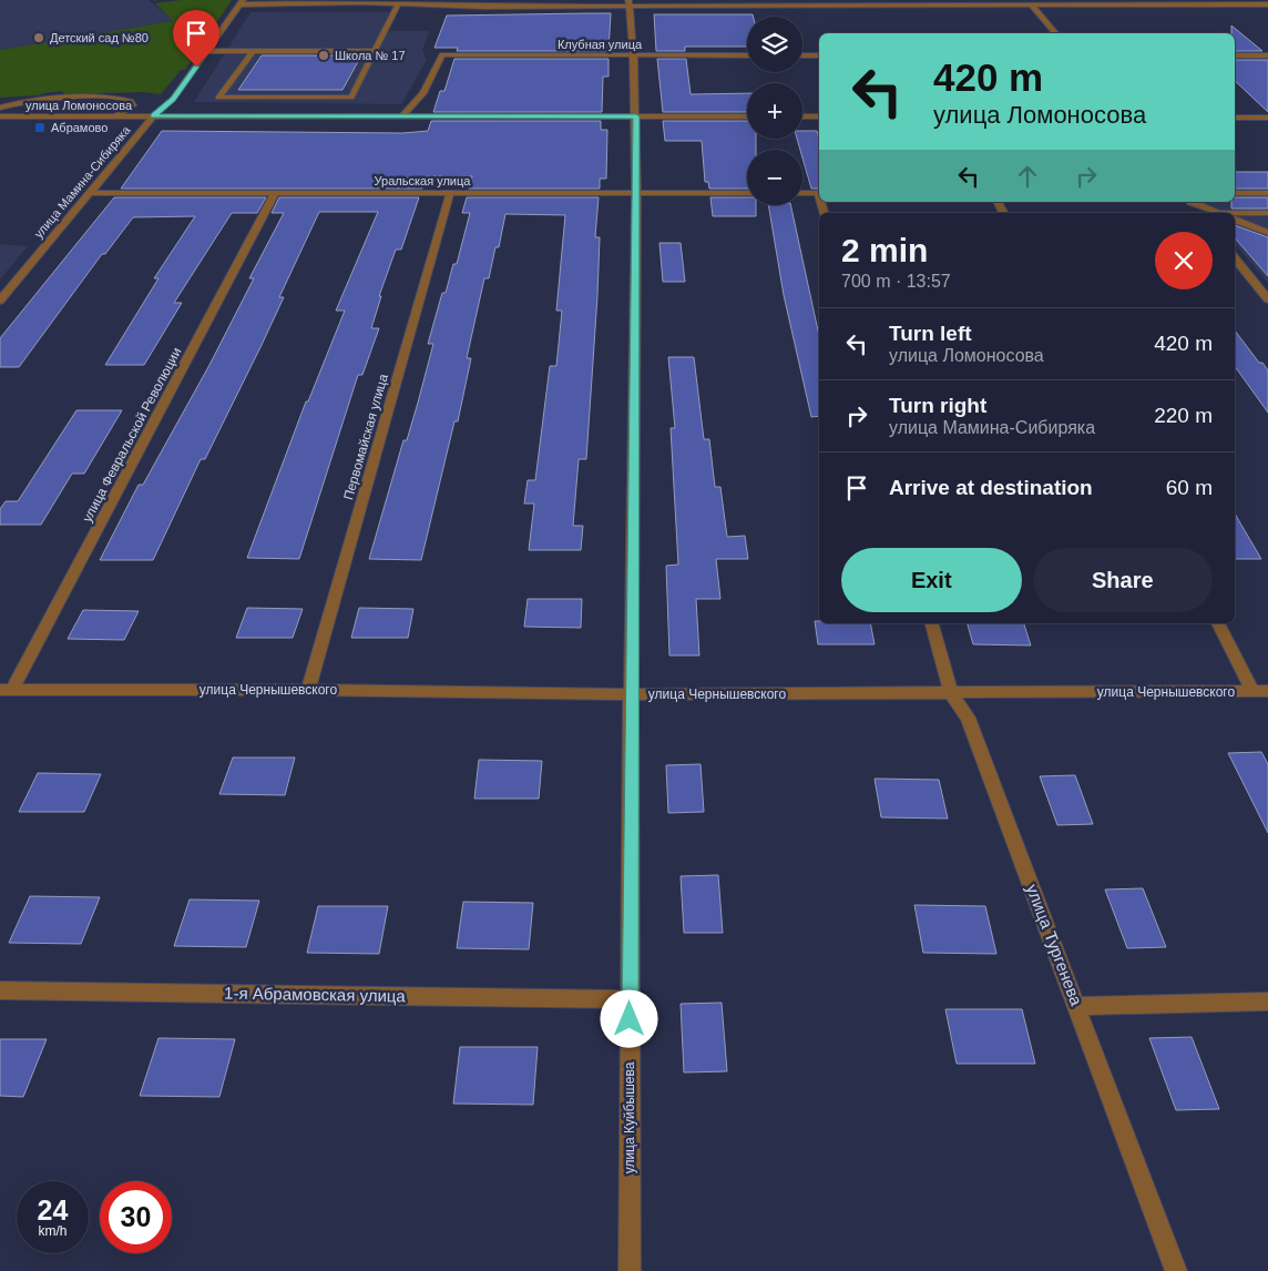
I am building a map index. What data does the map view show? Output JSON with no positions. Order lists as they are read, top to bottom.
{
  "streets": {
    "street": [
      "Клубная улица",
      "улица Ломоносова",
      "Уральская улица",
      "улица Мамина-Сибиряка",
      "улица Февральской Революции",
      "Первомайская улица",
      "улица Чернышевского",
      "улица Тургенева",
      "1-я Абрамовская улица",
      "улица Куйбышева"
    ]
  },
  "crossings": [
    ["Клубная улица", "улица Ломоносова"],
    ["Клубная улица", "улица Куйбышева"],
    ["улица Ломоносова", "улица Мамина-Сибиряка"],
    ["улица Ломоносова", "улица Куйбышева"],
    ["Уральская улица", "улица Мамина-Сибиряка"],
    ["Уральская улица", "улица Февральской Революции"],
    ["Уральская улица", "Первомайская улица"],
    ["Уральская улица", "улица Куйбышева"],
    ["улица Февральской Революции", "улица Чернышевского"],
    ["Первомайская улица", "улица Чернышевского"],
    ["улица Чернышевского", "улица Тургенева"],
    ["улица Чернышевского", "улица Куйбышева"],
    ["1-я Абрамовская улица", "улица Куйбышева"]
  ],
  "places": {
    "other": ["Детский сад №80", "Школа № 17"],
    "transit": ["Абрамово"]
  },
  "page": {
    "map_buttons": ["+", "−"],
    "turn": ["420 m", "улица Ломоносова"],
    "heading": ["2 min", "700 m · 13:57"],
    "list": [
      {
        "name": "Turn left",
        "note": "улица Ломоносова",
        "value": "420 m"
      },
      {
        "name": "Turn right",
        "note": "улица Мамина-Сибиряка",
        "value": "220 m"
      },
      {
        "name": "Arrive at destination",
        "value": "60 m"
      }
    ],
    "buttons": ["Exit", "Share"],
    "speed": "24 km/h",
    "limit": "30"
  }
}
